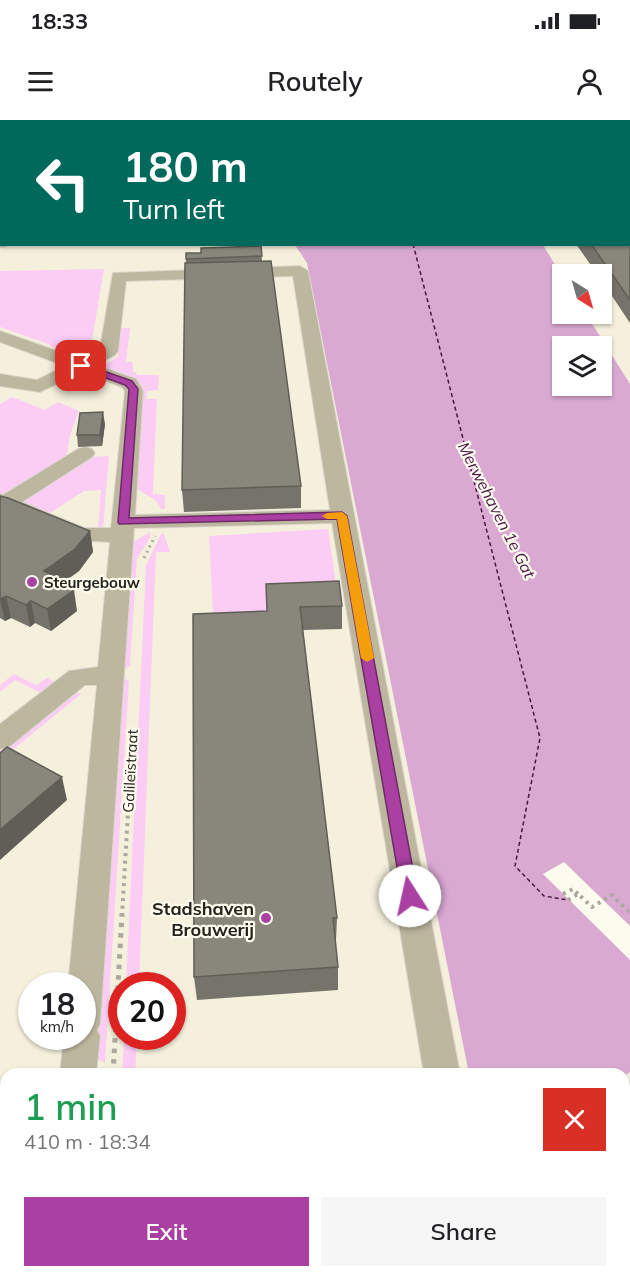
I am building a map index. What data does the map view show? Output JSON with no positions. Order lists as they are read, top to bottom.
{
  "streets": {
    "street": ["Galileïstraat"]
  },
  "water": ["Merwehaven 1e Gat"],
  "places": ["Steurgebouw", "Stadshaven Brouwerij"],
  "north": "bottom right",
  "page": {
    "status": "18:33",
    "header": "Routely",
    "turn": ["180 m", "Turn left"],
    "speed": "18 km/h",
    "limit": "20",
    "heading": ["1 min", "410 m · 18:34"],
    "buttons": ["Exit", "Share"]
  }
}
